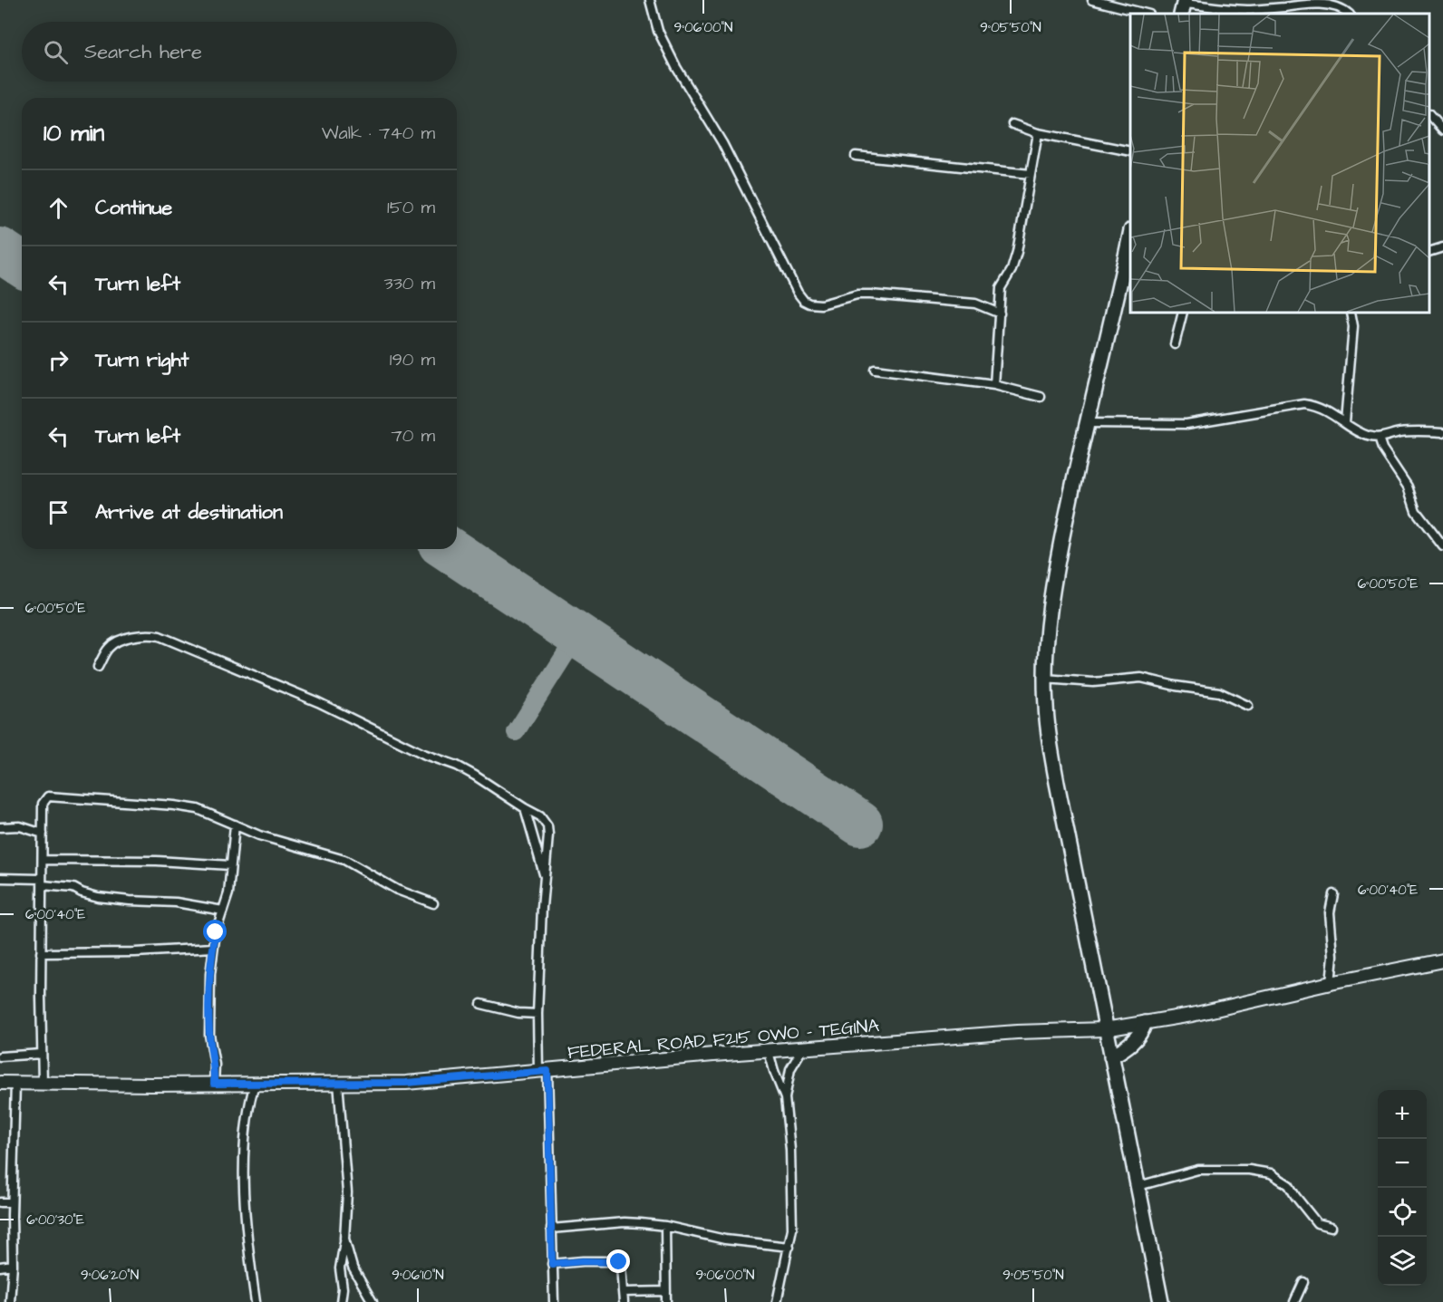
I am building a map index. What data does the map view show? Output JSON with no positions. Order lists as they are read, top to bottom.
{
  "streets": {
    "main road": ["FEDERAL ROAD F215 OWO - TEGINA"]
  },
  "page": {
    "search": "Search here",
    "heading": ["10 min", "Walk · 740 m"],
    "list": [
      ["Continue", "150 m"],
      ["Turn left", "330 m"],
      ["Turn right", "190 m"],
      ["Turn left", "70 m"],
      "Arrive at destination"
    ],
    "map_buttons": ["+", "−"]
  },
  "coordinates": [
    "9°06'00\"N",
    "9°05'50\"N",
    "6°00'50\"E",
    "6°00'40\"E",
    "6°00'30\"E",
    "9°06'20\"N",
    "9°06'10\"N"
  ]
}
